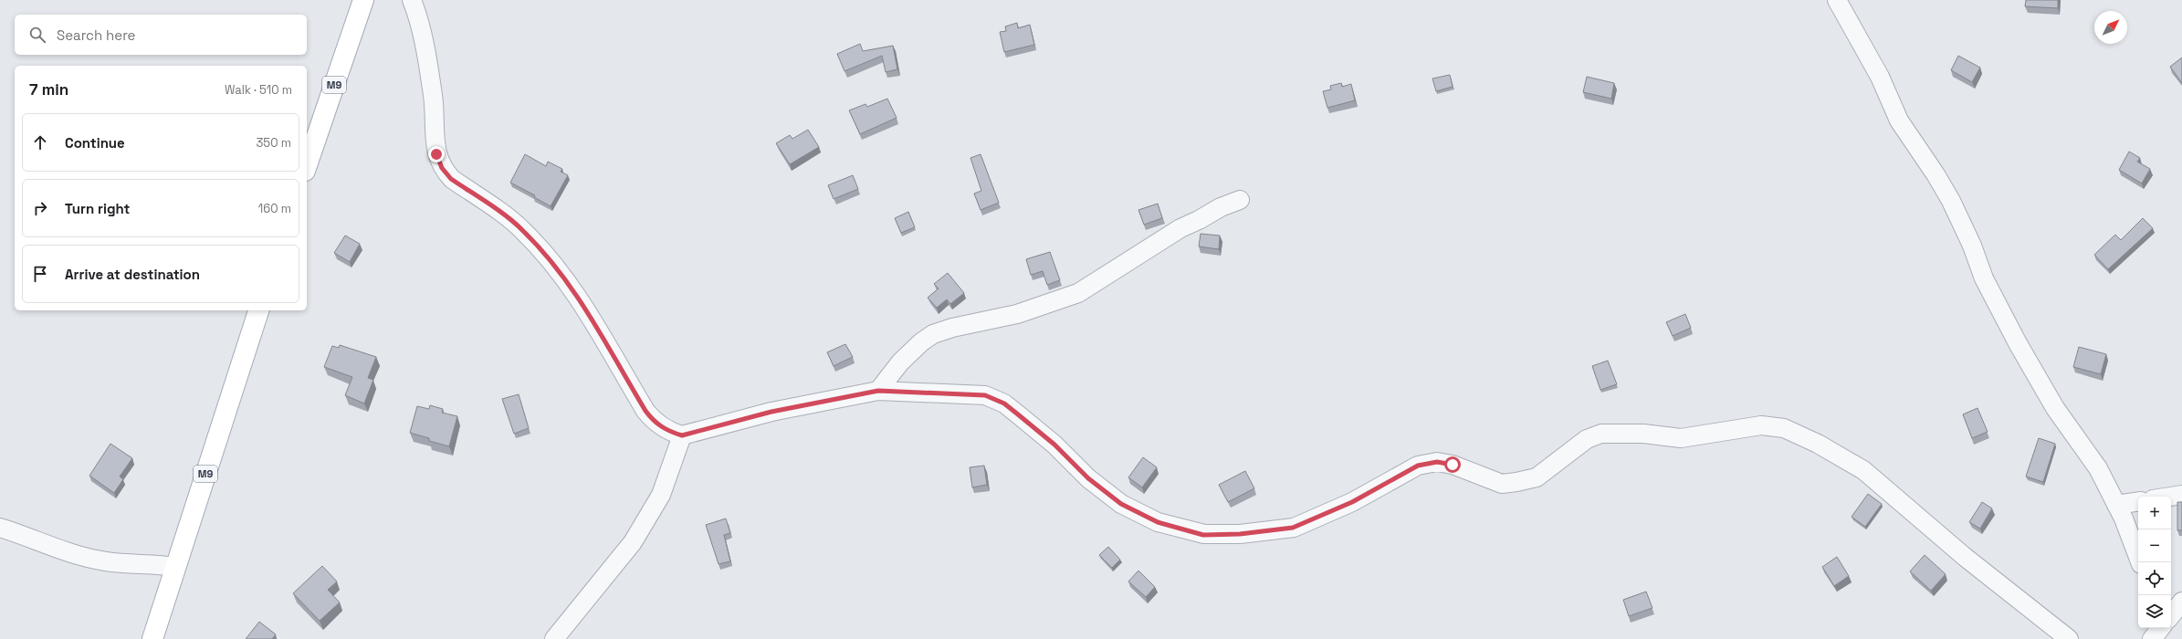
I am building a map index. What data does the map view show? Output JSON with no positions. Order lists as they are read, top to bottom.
{
  "streets": {
    "main road": ["M9"]
  },
  "north": "top right",
  "page": {
    "search": "Search here",
    "heading": ["7 min", "Walk · 510 m"],
    "list": [
      ["Continue", "350 m"],
      ["Turn right", "160 m"],
      "Arrive at destination"
    ],
    "map_buttons": ["+", "−"]
  }
}
